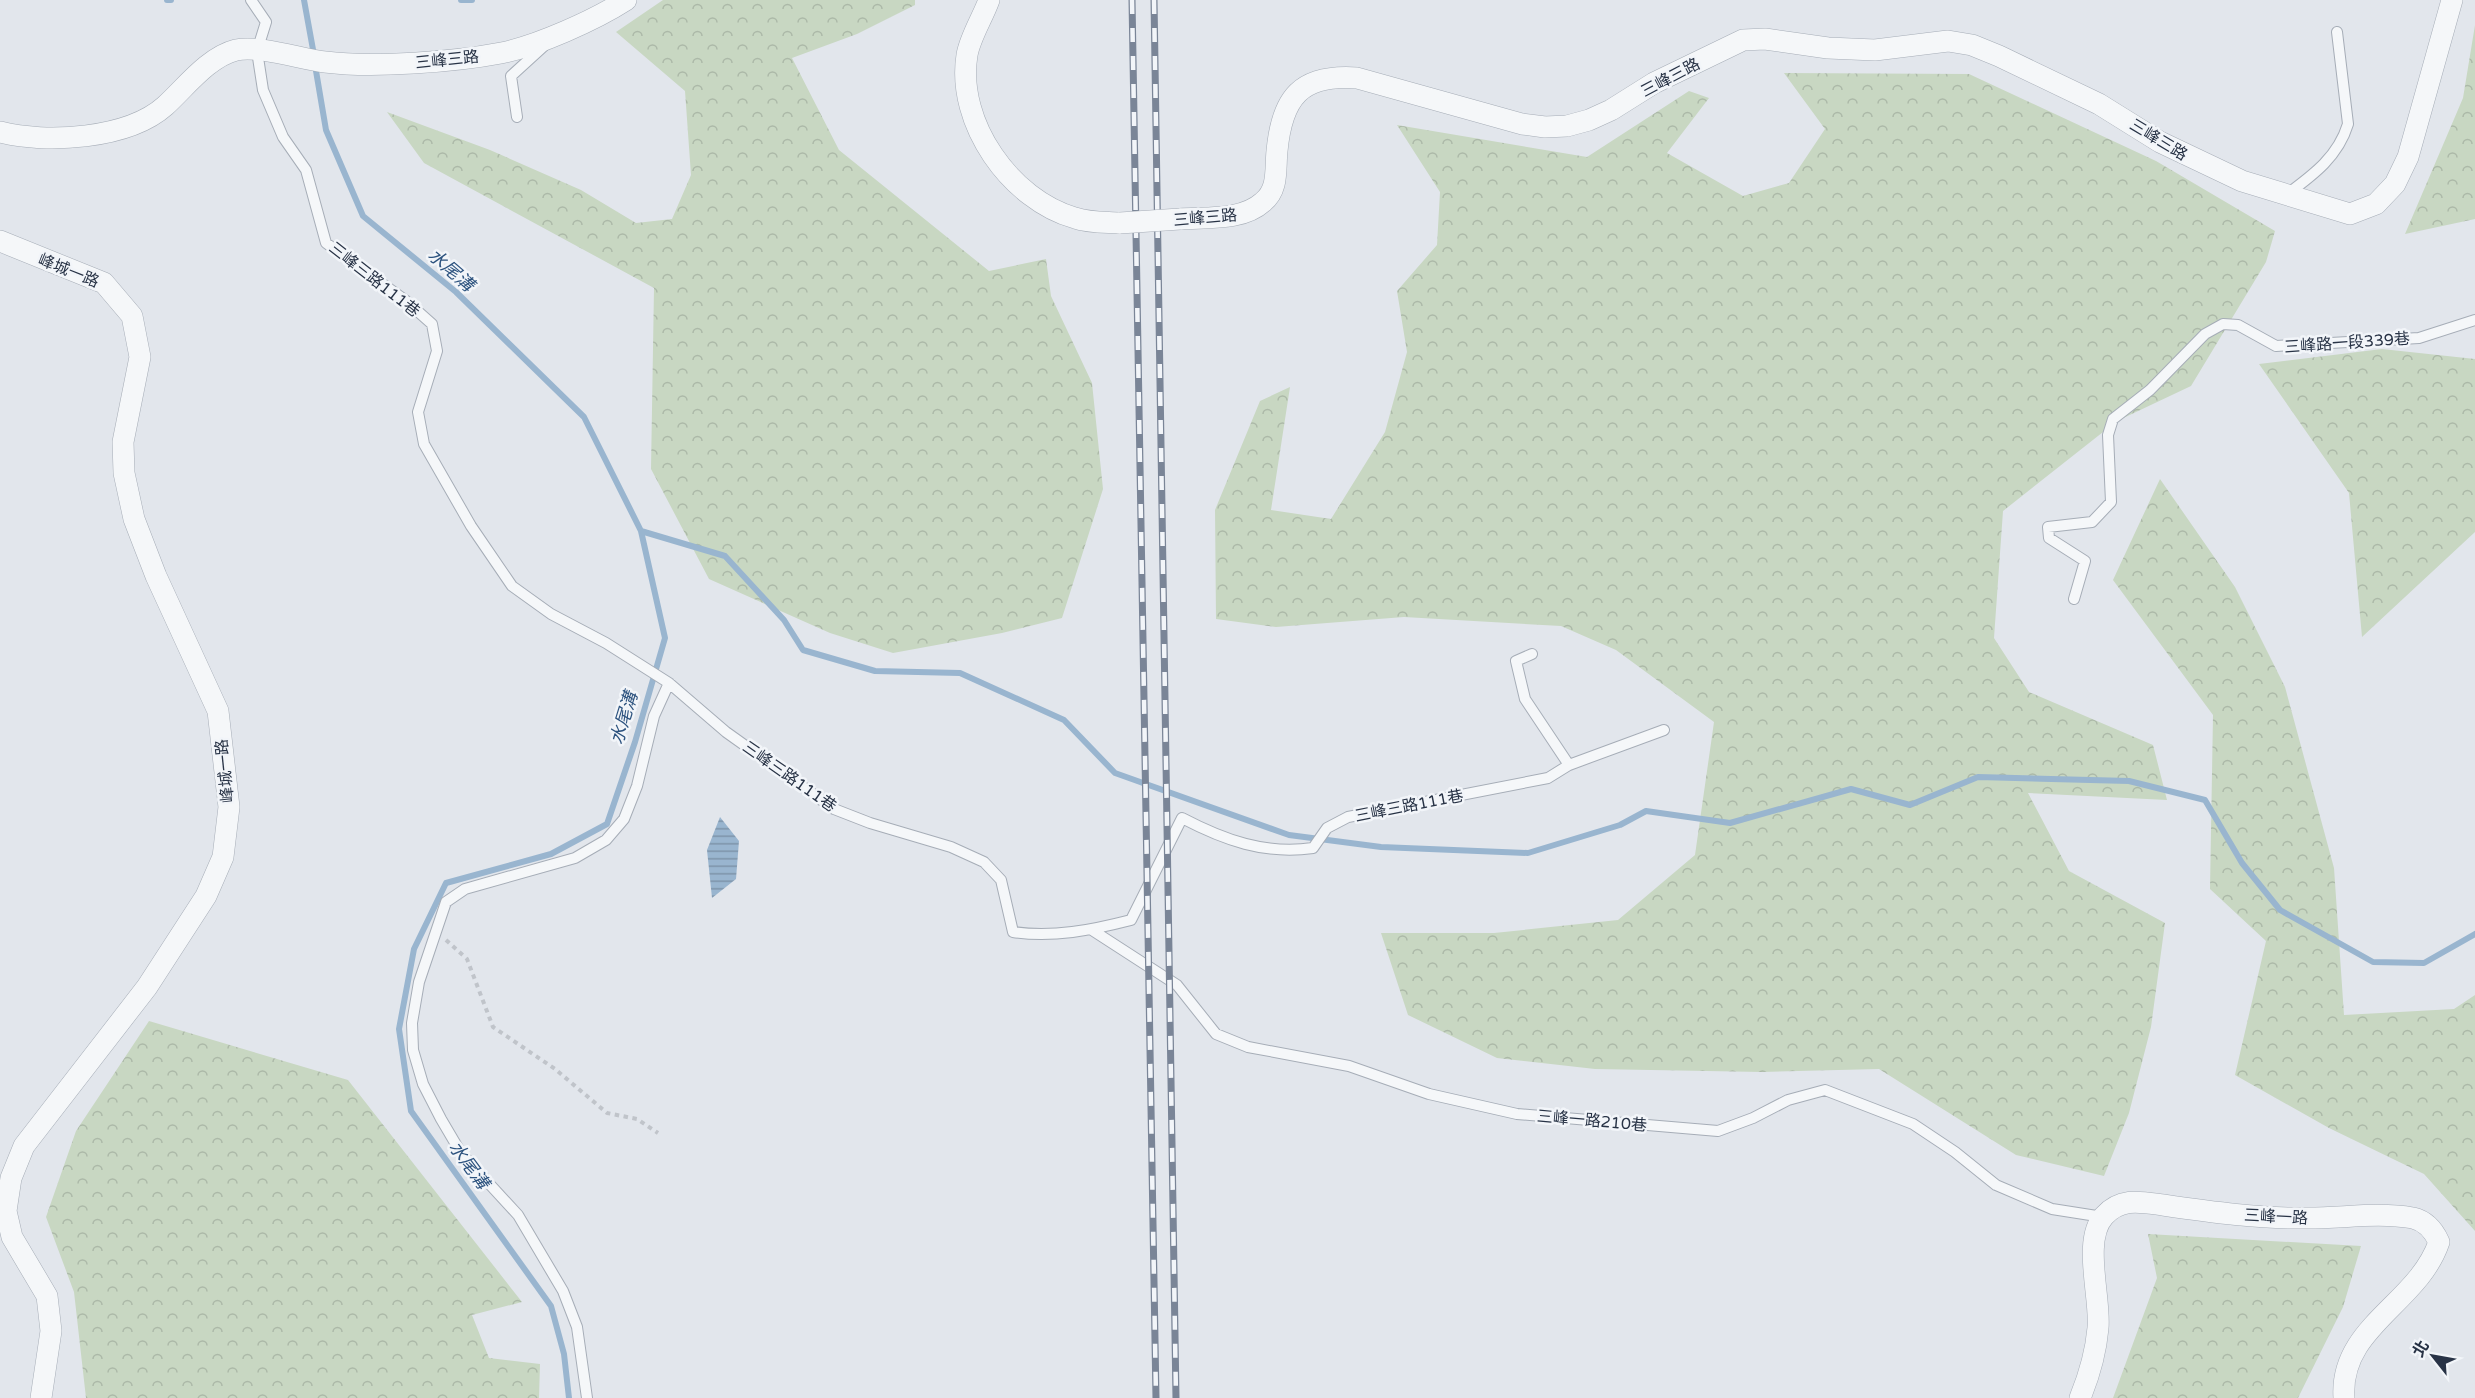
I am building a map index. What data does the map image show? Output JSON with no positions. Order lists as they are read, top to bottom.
{
  "streets": {
    "street": ["三峰三路", "峰城一路", "三峰一路"],
    "lane": ["三峰三路111巷", "三峰路一段339巷", "三峰一路210巷"]
  },
  "crossings": [
    ["三峰三路", "三峰三路111巷"],
    ["三峰三路111巷", "三峰一路210巷"],
    ["三峰一路210巷", "三峰一路"]
  ],
  "water": ["水尾溝"],
  "north": "top left"
}
